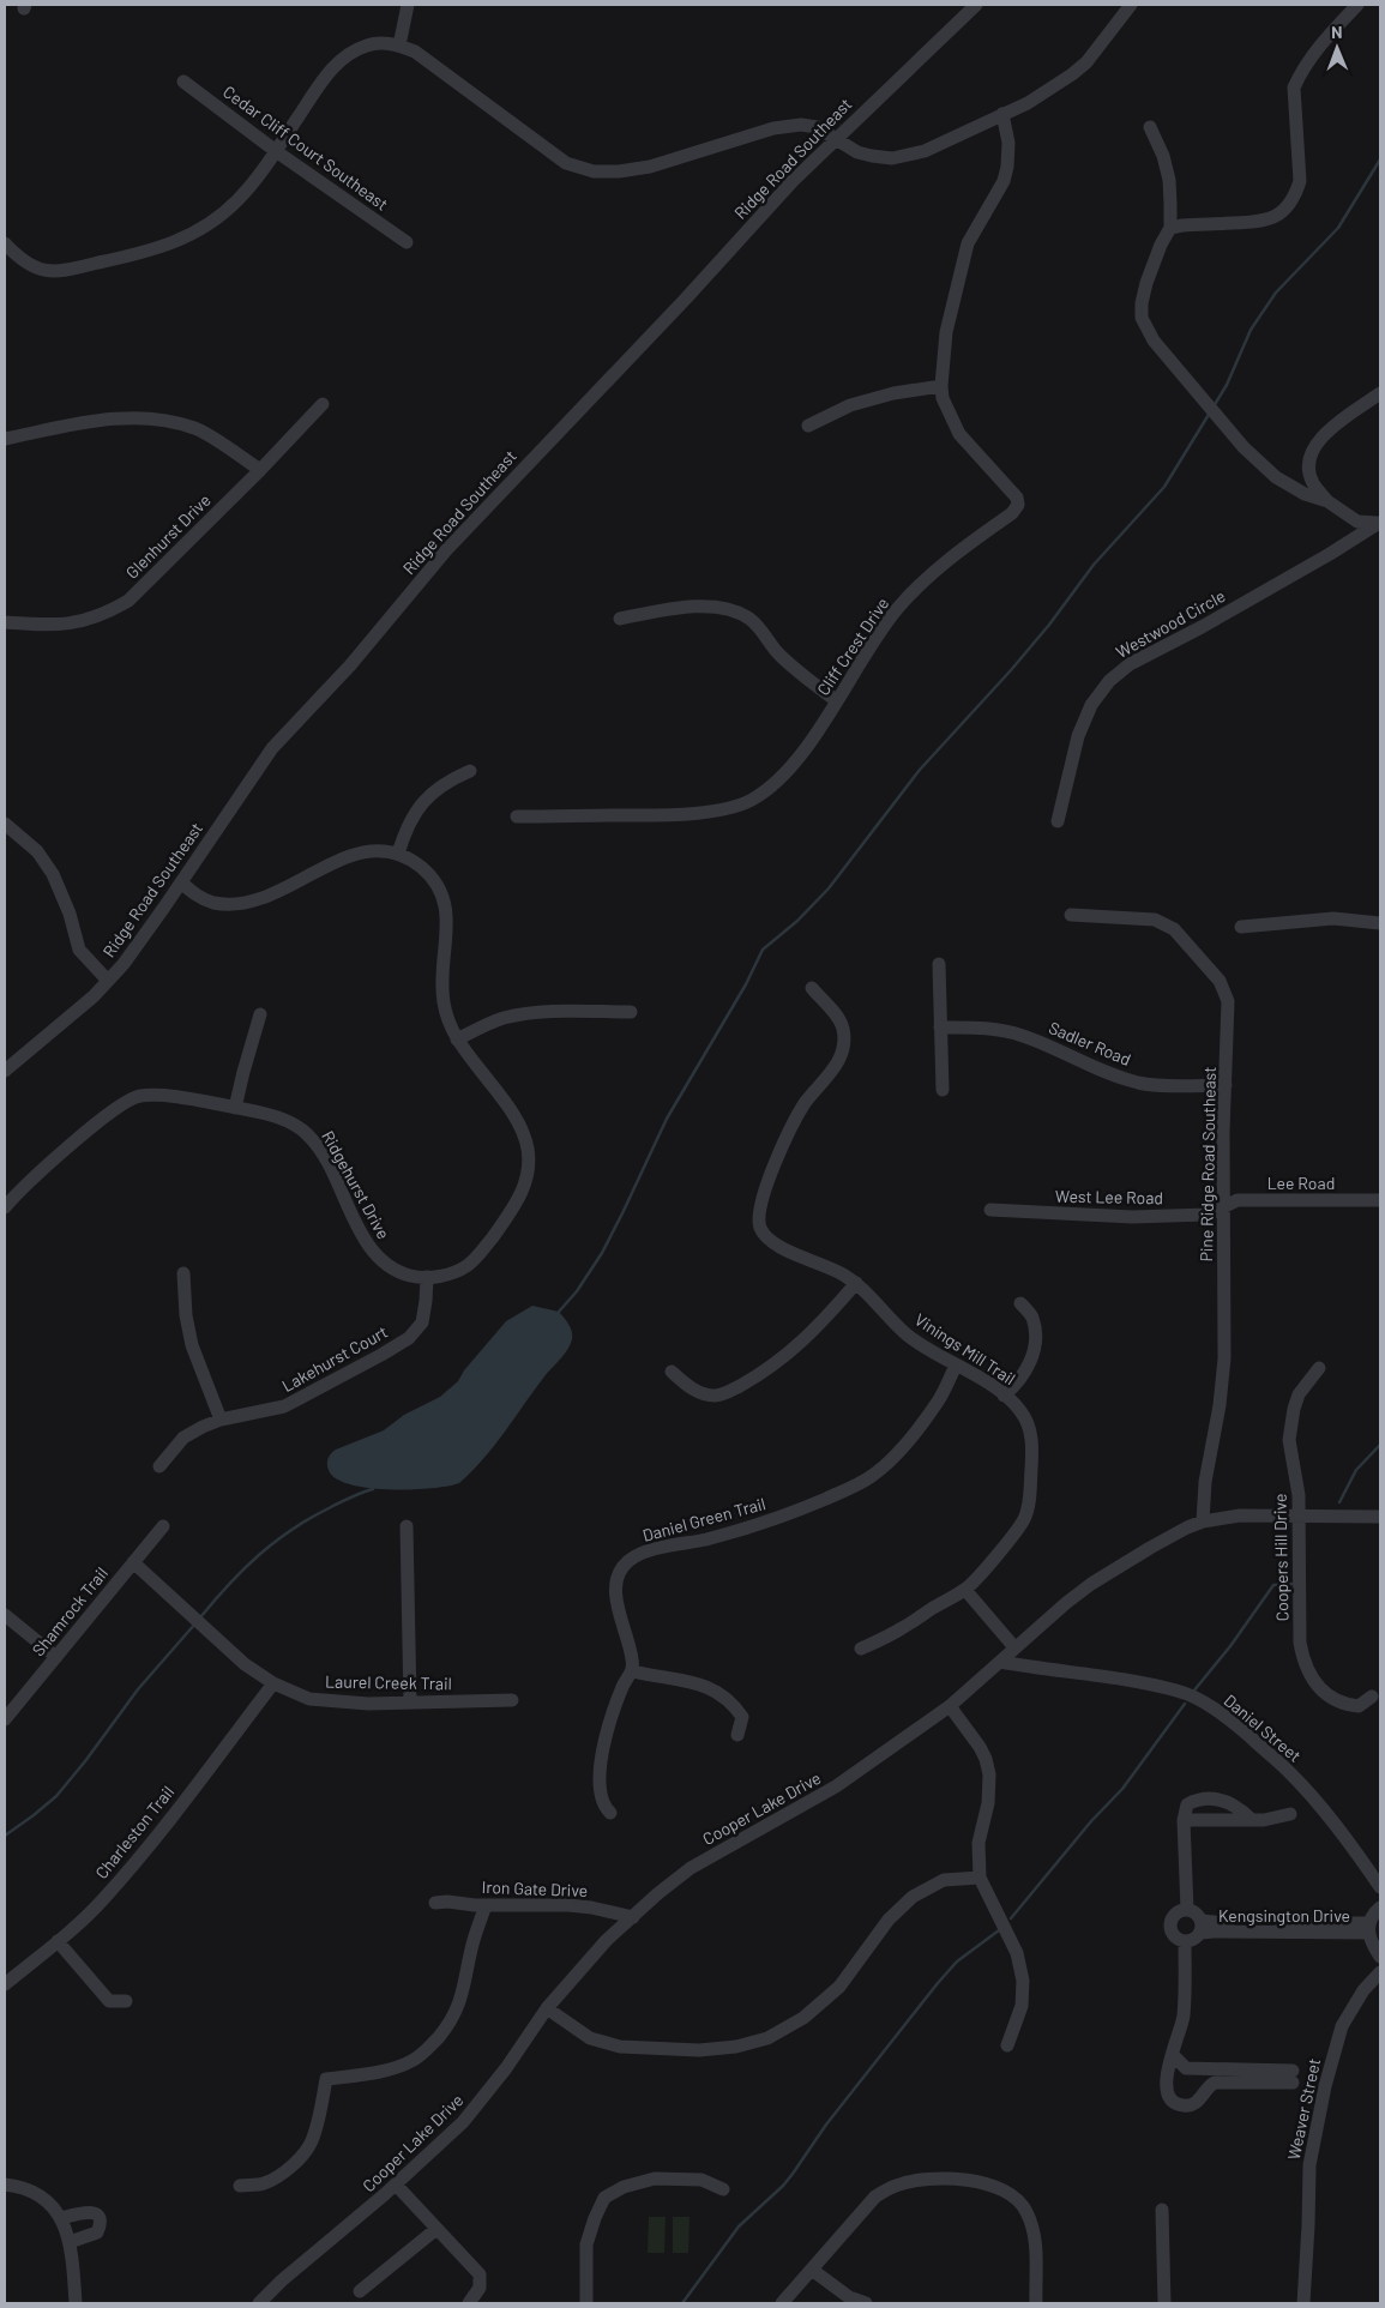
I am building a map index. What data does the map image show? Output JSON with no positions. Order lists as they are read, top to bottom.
{
  "streets": {
    "street": [
      "Cedar Cliff Court Southeast",
      "Ridge Road Southeast",
      "Glenhurst Drive",
      "Westwood Circle",
      "Cliff Crest Drive",
      "Sadler Road",
      "Pine Ridge Road Southeast",
      "Lee Road",
      "Ridgehurst Drive",
      "West Lee Road",
      "Vinings Mill Trail",
      "Lakehurst Court",
      "Daniel Green Trail",
      "Coopers Hill Drive",
      "Shamrock Trail",
      "Laurel Creek Trail",
      "Daniel Street",
      "Cooper Lake Drive",
      "Charleston Trail",
      "Iron Gate Drive",
      "Kengsington Drive",
      "Weaver Street"
    ]
  },
  "crossings": [
    ["Ridge Road Southeast", "Ridgehurst Drive"],
    ["Sadler Road", "Pine Ridge Road Southeast"],
    ["Pine Ridge Road Southeast", "Lee Road"],
    ["Pine Ridge Road Southeast", "West Lee Road"],
    ["Pine Ridge Road Southeast", "Cooper Lake Drive"],
    ["Lee Road", "West Lee Road"],
    ["Ridgehurst Drive", "Lakehurst Court"],
    ["Vinings Mill Trail", "Daniel Green Trail"],
    ["Coopers Hill Drive", "Cooper Lake Drive"],
    ["Shamrock Trail", "Laurel Creek Trail"],
    ["Laurel Creek Trail", "Charleston Trail"],
    ["Daniel Street", "Cooper Lake Drive"],
    ["Cooper Lake Drive", "Iron Gate Drive"]
  ],
  "north": "top"
}
